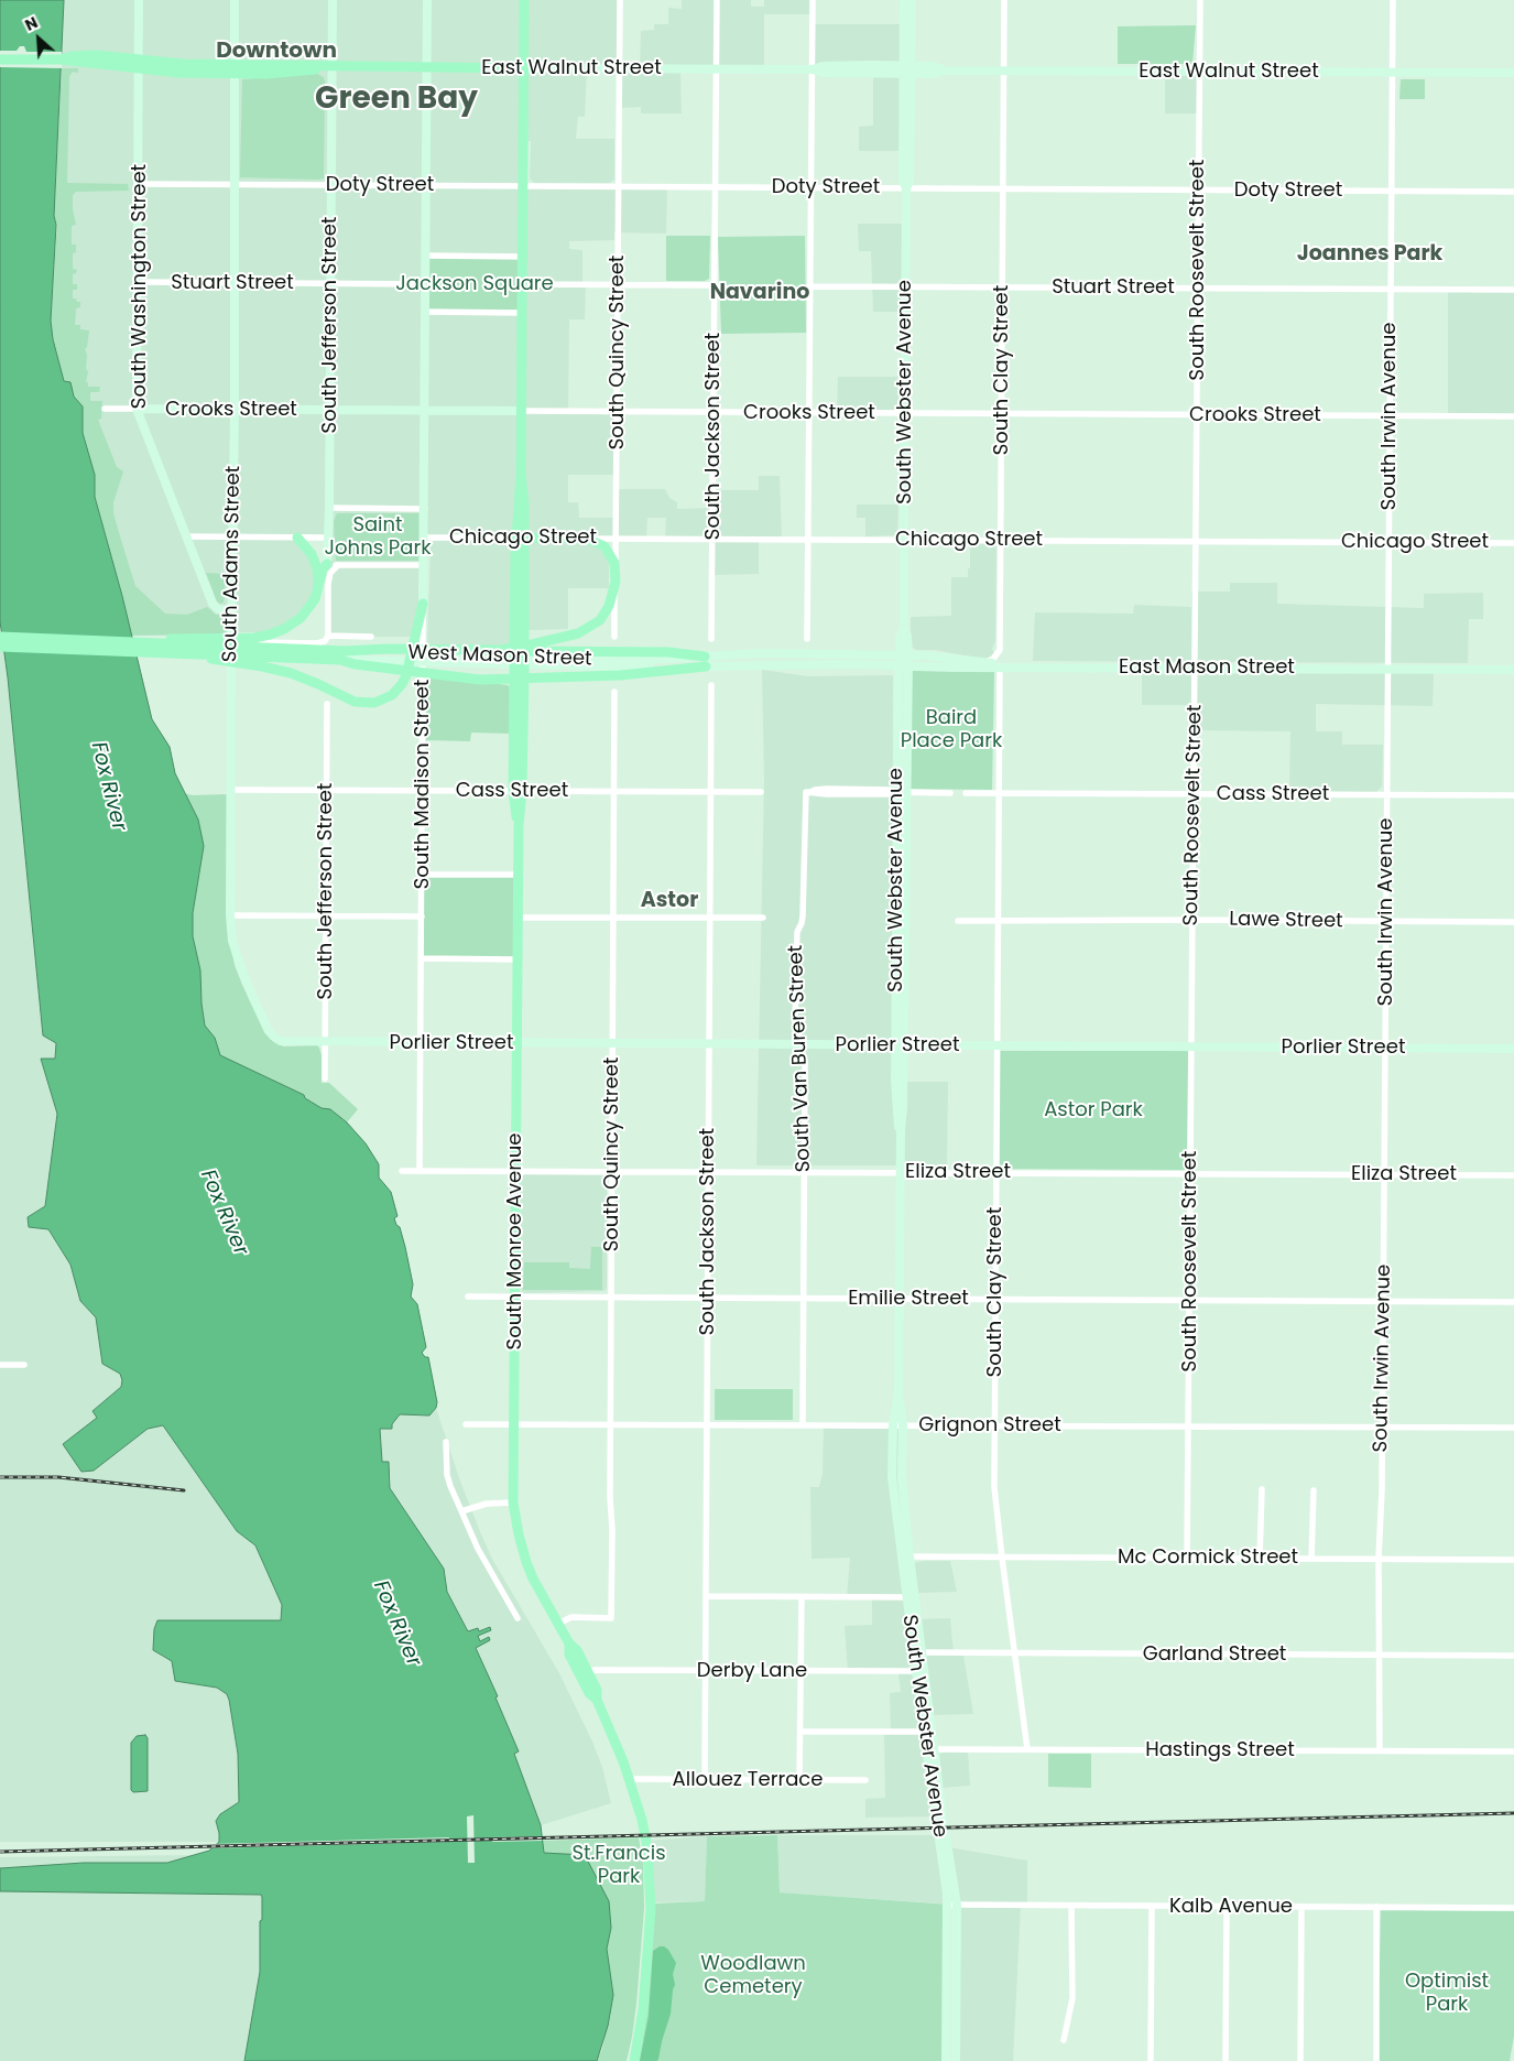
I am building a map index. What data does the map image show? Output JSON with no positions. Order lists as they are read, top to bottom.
{
  "streets": {
    "main road": [
      "East Walnut Street",
      "South Washington Street",
      "South Jefferson Street",
      "South Quincy Street",
      "South Webster Avenue",
      "Crooks Street",
      "Chicago Street",
      "South Adams Street",
      "West Mason Street",
      "East Mason Street",
      "South Madison Street",
      "Porlier Street",
      "South Monroe Avenue"
    ],
    "street": [
      "Doty Street",
      "South Roosevelt Street",
      "Stuart Street",
      "South Clay Street",
      "South Irwin Avenue",
      "South Jackson Street",
      "Cass Street",
      "Lawe Street",
      "South Van Buren Street",
      "Eliza Street",
      "Emilie Street",
      "Grignon Street",
      "Mc Cormick Street",
      "Garland Street",
      "Derby Lane",
      "Hastings Street",
      "Allouez Terrace",
      "Kalb Avenue"
    ]
  },
  "crossings": [
    ["East Walnut Street", "South Roosevelt Street"],
    ["East Walnut Street", "South Washington Street"],
    ["East Walnut Street", "South Jefferson Street"],
    ["East Walnut Street", "South Quincy Street"],
    ["East Walnut Street", "South Clay Street"],
    ["East Walnut Street", "South Webster Avenue"],
    ["East Walnut Street", "South Irwin Avenue"],
    ["East Walnut Street", "South Jackson Street"],
    ["East Walnut Street", "South Adams Street"],
    ["East Walnut Street", "South Madison Street"],
    ["East Walnut Street", "South Monroe Avenue"],
    ["Doty Street", "South Roosevelt Street"],
    ["Doty Street", "South Washington Street"],
    ["Doty Street", "South Jefferson Street"],
    ["Doty Street", "South Quincy Street"],
    ["Doty Street", "South Clay Street"],
    ["Doty Street", "South Webster Avenue"],
    ["Doty Street", "South Irwin Avenue"],
    ["Doty Street", "South Jackson Street"],
    ["Doty Street", "South Adams Street"],
    ["Doty Street", "South Madison Street"],
    ["Doty Street", "South Monroe Avenue"],
    ["South Roosevelt Street", "Stuart Street"],
    ["South Roosevelt Street", "Crooks Street"],
    ["South Roosevelt Street", "Chicago Street"],
    ["South Roosevelt Street", "East Mason Street"],
    ["South Roosevelt Street", "Cass Street"],
    ["South Roosevelt Street", "Lawe Street"],
    ["South Roosevelt Street", "Porlier Street"],
    ["South Roosevelt Street", "Eliza Street"],
    ["South Roosevelt Street", "Emilie Street"],
    ["South Roosevelt Street", "Grignon Street"],
    ["South Roosevelt Street", "Mc Cormick Street"],
    ["Stuart Street", "South Washington Street"],
    ["Stuart Street", "South Jefferson Street"],
    ["Stuart Street", "South Clay Street"],
    ["Stuart Street", "South Webster Avenue"],
    ["Stuart Street", "South Irwin Avenue"],
    ["Stuart Street", "South Adams Street"],
    ["Stuart Street", "South Madison Street"],
    ["South Washington Street", "Crooks Street"],
    ["South Washington Street", "South Adams Street"],
    ["South Jefferson Street", "Crooks Street"],
    ["South Jefferson Street", "Cass Street"],
    ["South Jefferson Street", "Porlier Street"],
    ["South Quincy Street", "Crooks Street"],
    ["South Quincy Street", "Chicago Street"],
    ["South Quincy Street", "Cass Street"],
    ["South Quincy Street", "Porlier Street"],
    ["South Quincy Street", "Eliza Street"],
    ["South Quincy Street", "South Monroe Avenue"],
    ["South Quincy Street", "Emilie Street"],
    ["South Quincy Street", "Grignon Street"],
    ["South Clay Street", "Crooks Street"],
    ["South Clay Street", "Chicago Street"],
    ["South Clay Street", "West Mason Street"],
    ["South Clay Street", "East Mason Street"],
    ["South Clay Street", "Cass Street"],
    ["South Clay Street", "Lawe Street"],
    ["South Clay Street", "Porlier Street"],
    ["South Clay Street", "Eliza Street"],
    ["South Clay Street", "Emilie Street"],
    ["South Clay Street", "Grignon Street"],
    ["South Clay Street", "Mc Cormick Street"],
    ["South Clay Street", "Garland Street"],
    ["South Clay Street", "Hastings Street"],
    ["South Webster Avenue", "Crooks Street"],
    ["South Webster Avenue", "Chicago Street"],
    ["South Webster Avenue", "West Mason Street"],
    ["South Webster Avenue", "East Mason Street"],
    ["South Webster Avenue", "Porlier Street"],
    ["South Webster Avenue", "South Van Buren Street"],
    ["South Webster Avenue", "Eliza Street"],
    ["South Webster Avenue", "Emilie Street"],
    ["South Webster Avenue", "Grignon Street"],
    ["South Webster Avenue", "Mc Cormick Street"],
    ["South Webster Avenue", "Garland Street"],
    ["South Webster Avenue", "Derby Lane"],
    ["South Webster Avenue", "Hastings Street"],
    ["South Webster Avenue", "Kalb Avenue"],
    ["Crooks Street", "South Irwin Avenue"],
    ["Crooks Street", "South Jackson Street"],
    ["Crooks Street", "South Adams Street"],
    ["Crooks Street", "South Madison Street"],
    ["Crooks Street", "South Monroe Avenue"],
    ["South Irwin Avenue", "Chicago Street"],
    ["South Irwin Avenue", "East Mason Street"],
    ["South Irwin Avenue", "Cass Street"],
    ["South Irwin Avenue", "Lawe Street"],
    ["South Irwin Avenue", "Porlier Street"],
    ["South Irwin Avenue", "Eliza Street"],
    ["South Irwin Avenue", "Emilie Street"],
    ["South Irwin Avenue", "Grignon Street"],
    ["South Irwin Avenue", "Mc Cormick Street"],
    ["South Irwin Avenue", "Garland Street"],
    ["South Irwin Avenue", "Hastings Street"],
    ["South Jackson Street", "Chicago Street"],
    ["South Jackson Street", "Cass Street"],
    ["South Jackson Street", "Porlier Street"],
    ["South Jackson Street", "Eliza Street"],
    ["South Jackson Street", "Emilie Street"],
    ["South Jackson Street", "Grignon Street"],
    ["South Jackson Street", "Derby Lane"],
    ["South Jackson Street", "Allouez Terrace"],
    ["Chicago Street", "South Madison Street"],
    ["Chicago Street", "South Monroe Avenue"],
    ["South Adams Street", "Cass Street"],
    ["South Adams Street", "Porlier Street"],
    ["West Mason Street", "East Mason Street"],
    ["South Madison Street", "Cass Street"],
    ["South Madison Street", "Porlier Street"],
    ["South Madison Street", "Eliza Street"],
    ["Cass Street", "South Monroe Avenue"],
    ["Porlier Street", "South Van Buren Street"],
    ["Porlier Street", "South Monroe Avenue"],
    ["South Van Buren Street", "Eliza Street"],
    ["South Van Buren Street", "Emilie Street"],
    ["South Van Buren Street", "Grignon Street"],
    ["Eliza Street", "South Monroe Avenue"],
    ["South Monroe Avenue", "Emilie Street"],
    ["South Monroe Avenue", "Grignon Street"],
    ["South Monroe Avenue", "Derby Lane"],
    ["South Monroe Avenue", "Allouez Terrace"]
  ],
  "districts": [
    "Downtown",
    "Green Bay",
    "Joannes Park",
    "Navarino",
    "Astor"
  ],
  "water": ["Fox River"],
  "parks": [
    "Jackson Square",
    "Saint Johns Park",
    "Baird Place Park",
    "Astor Park",
    "St.Francis Park",
    "Woodlawn Cemetery",
    "Optimist Park"
  ],
  "north": "top left"
}
